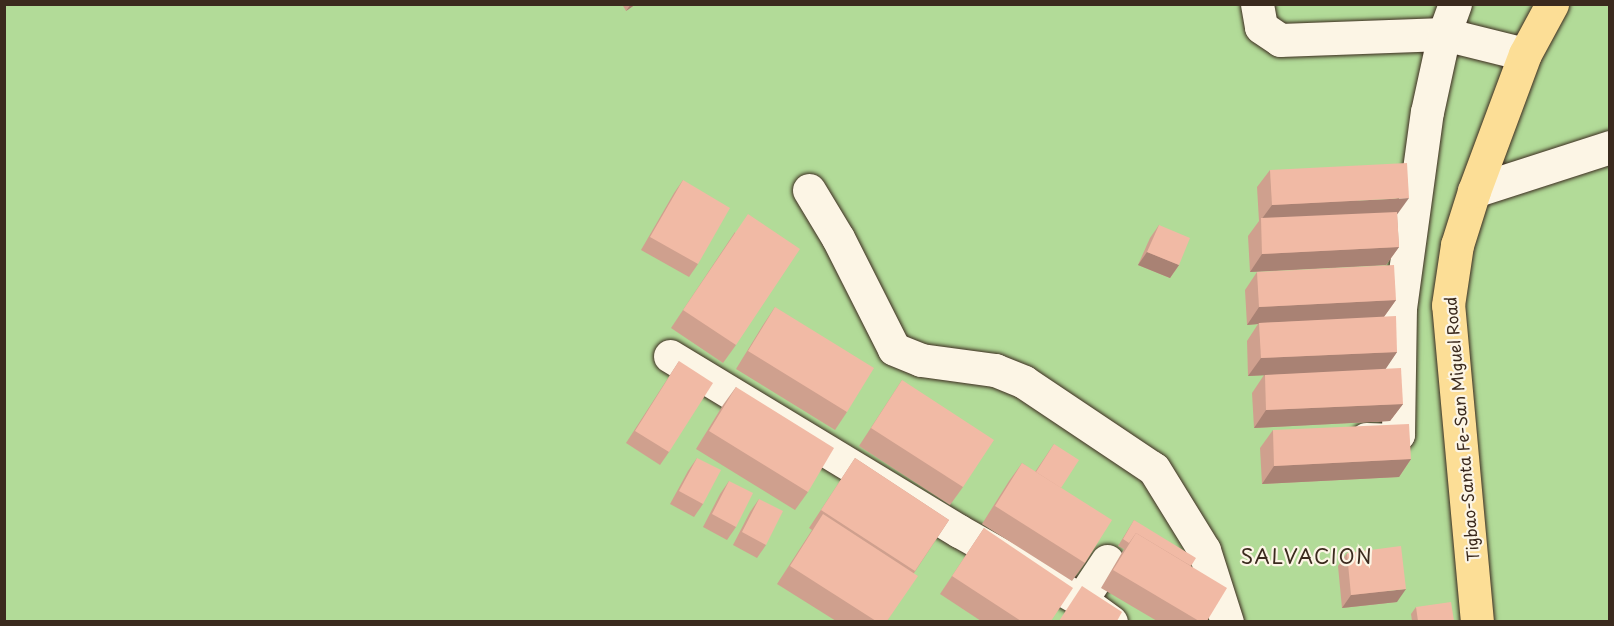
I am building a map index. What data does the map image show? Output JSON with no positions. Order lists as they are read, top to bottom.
{
  "streets": {
    "main road": ["Tigbao-Santa Fe-San Miguel Road"]
  },
  "districts": ["SALVACION"]
}
